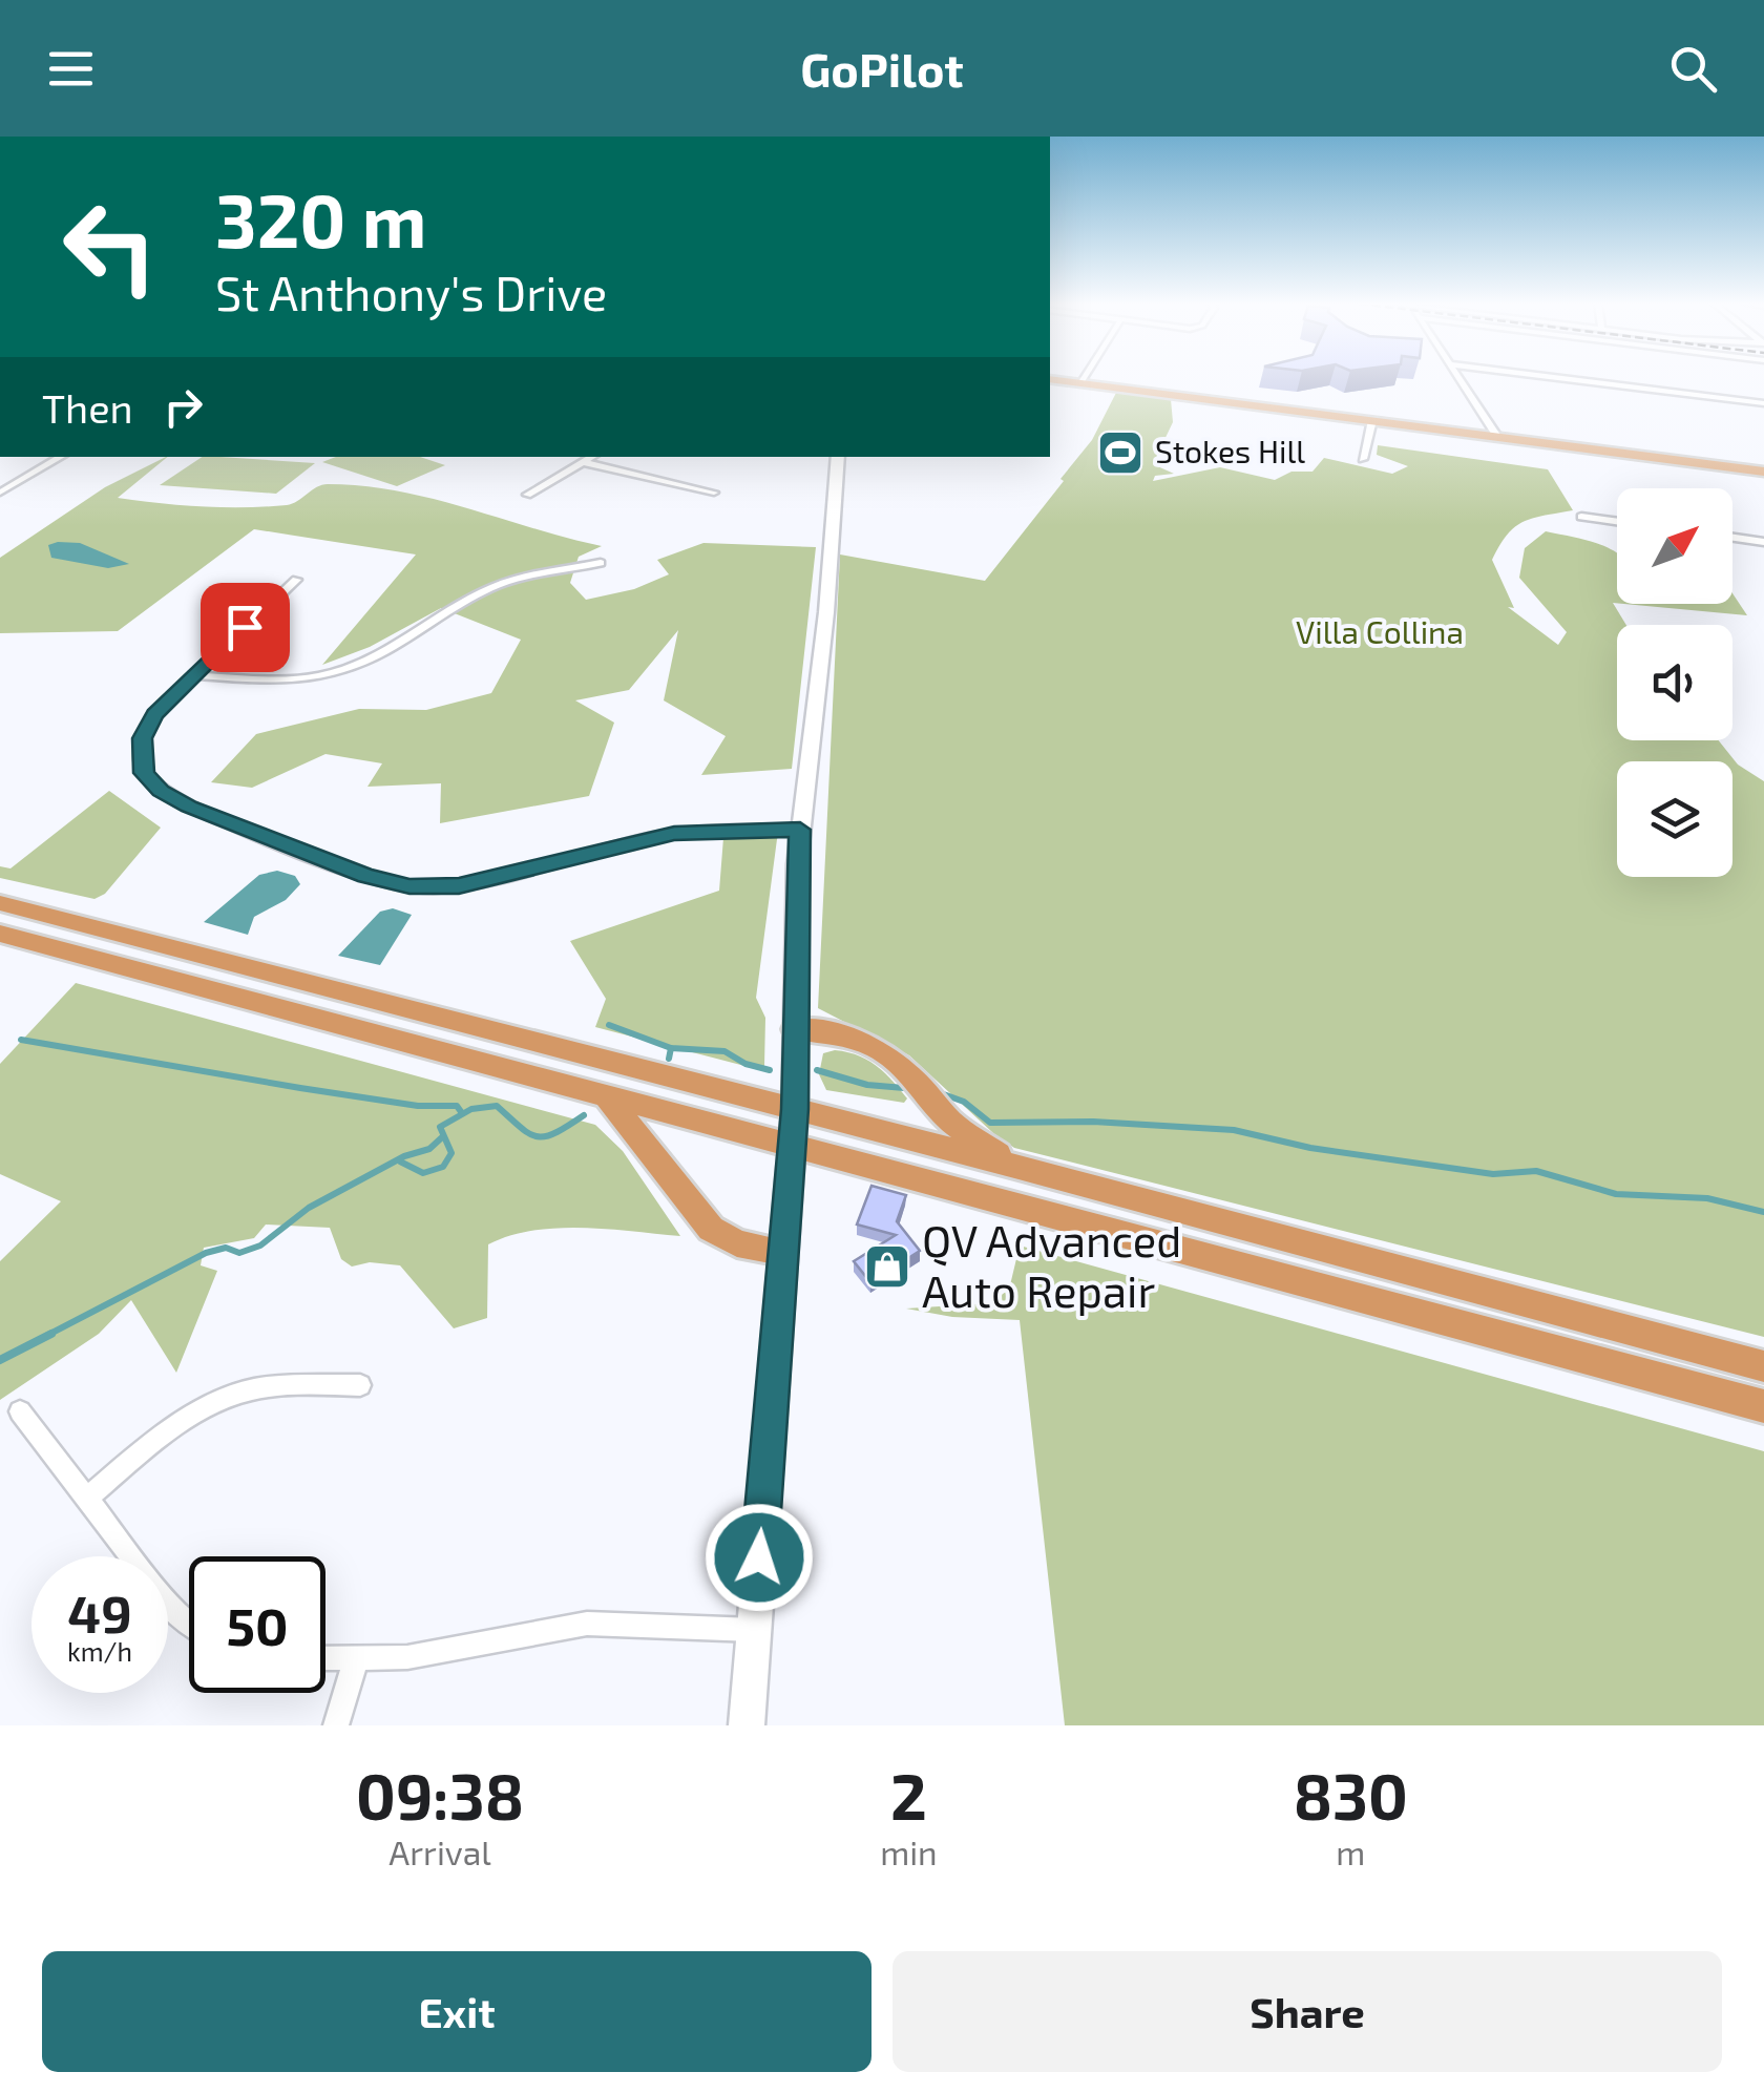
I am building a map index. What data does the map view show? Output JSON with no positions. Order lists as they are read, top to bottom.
{
  "parks": ["Villa Collina"],
  "places": {
    "sports": ["Stokes Hill"],
    "shop": ["QV Advanced Auto Repair"]
  },
  "north": "top right",
  "page": {
    "header": "GoPilot",
    "turn": ["320 m", "St Anthony's Drive"],
    "then": "Then",
    "speed": "49 km/h",
    "limit": "50",
    "eta": [
      "09:38",
      "Arrival",
      "2",
      "min",
      "830",
      "m"
    ],
    "buttons": ["Exit", "Share"]
  }
}
